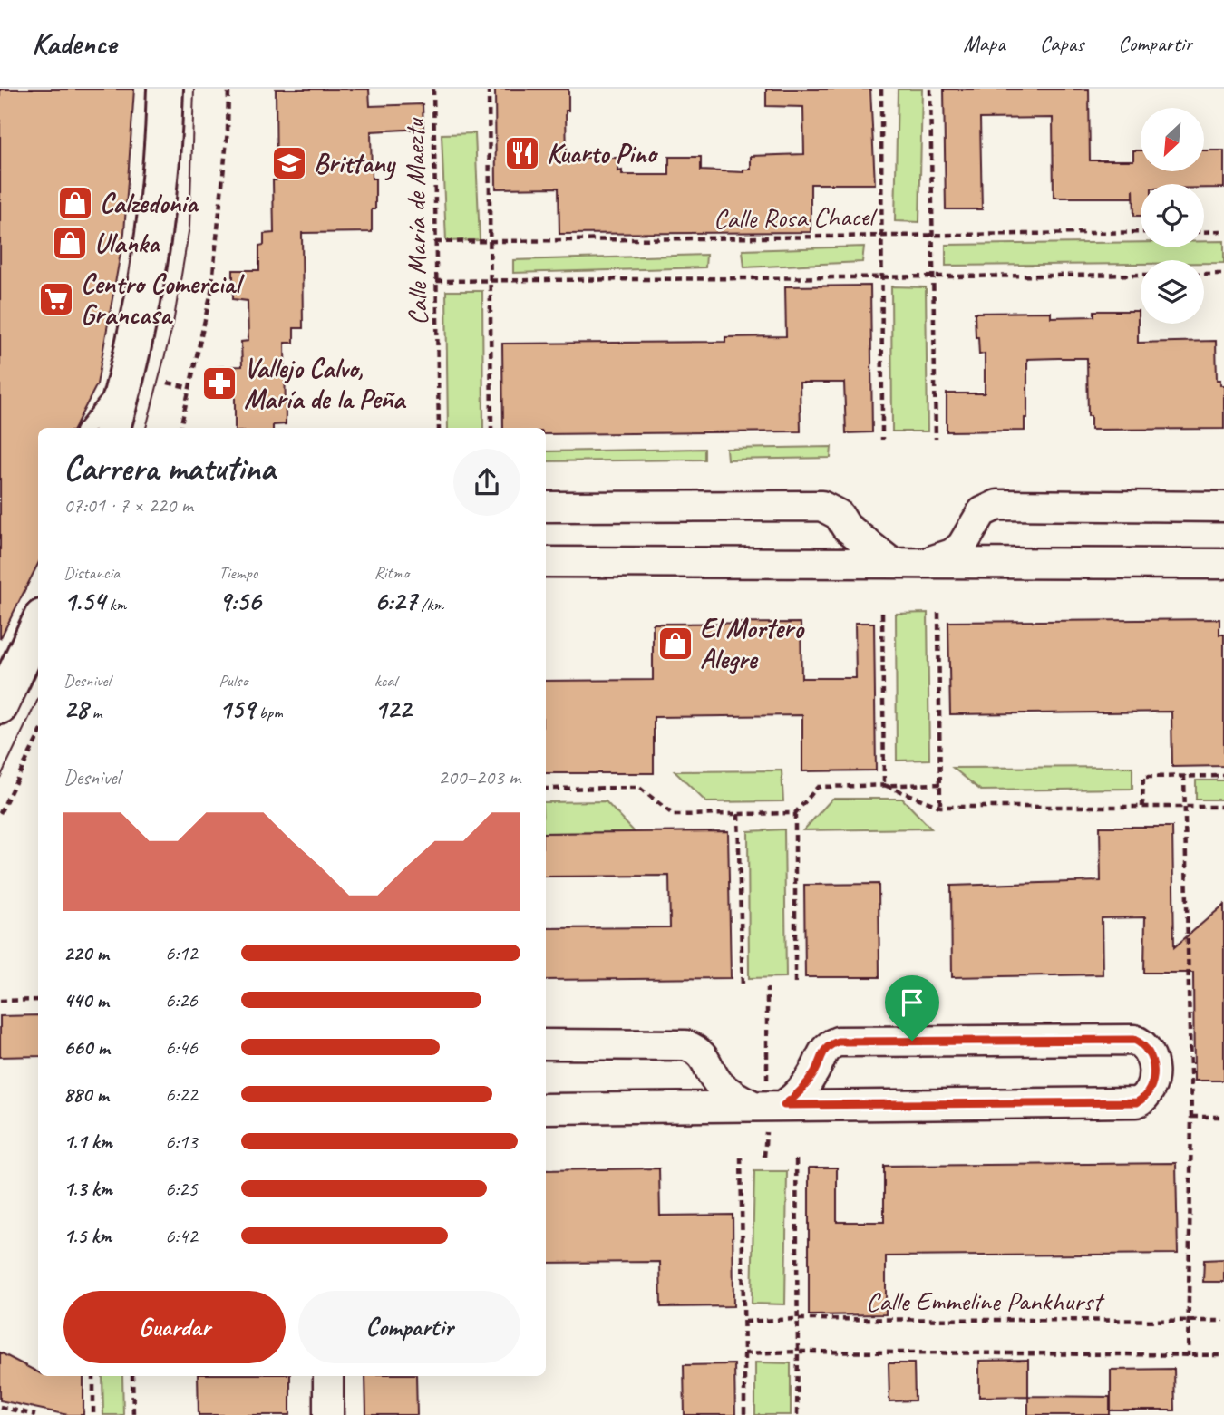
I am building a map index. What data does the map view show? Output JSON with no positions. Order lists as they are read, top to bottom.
{
  "streets": {
    "path": ["Calle Rosa Chacel", "Calle María de Maeztu", "Calle Emmeline Pankhurst"]
  },
  "crossings": [
    ["Calle Rosa Chacel", "Calle María de Maeztu"]
  ],
  "places": {
    "restaurant": ["Kuarto Pino"],
    "school or university": ["Brittany"],
    "shop": ["Calzedonia", "Ulanka", "El Mortero Alegre"],
    "supermarket": ["Centro Comercial Grancasa"],
    "pharmacy": ["Vallejo Calvo, María de la Peña"]
  },
  "north": "bottom left",
  "page": {
    "header": "Kadence",
    "nav": ["Mapa", "Capas", "Compartir"],
    "heading": ["Carrera matutina", "07:01 · 7 × 220 m"],
    "stats": [
      ["Distancia", "1.54 km"],
      ["Tiempo", "9:56"],
      ["Ritmo", "6:27 /km"],
      ["Desnivel", "28 m"],
      ["Pulso", "159 bpm"],
      ["kcal", "122"]
    ],
    "chart": ["Desnivel", "200–203 m"],
    "list": [
      {
        "name": "220 m",
        "note": "6:12"
      },
      {
        "name": "440 m",
        "note": "6:26"
      },
      {
        "name": "660 m",
        "note": "6:46"
      },
      {
        "name": "880 m",
        "note": "6:22"
      },
      {
        "name": "1.1 km",
        "note": "6:13"
      },
      {
        "name": "1.3 km",
        "note": "6:25"
      },
      {
        "name": "1.5 km",
        "note": "6:42"
      }
    ],
    "buttons": ["Guardar", "Compartir"]
  }
}
